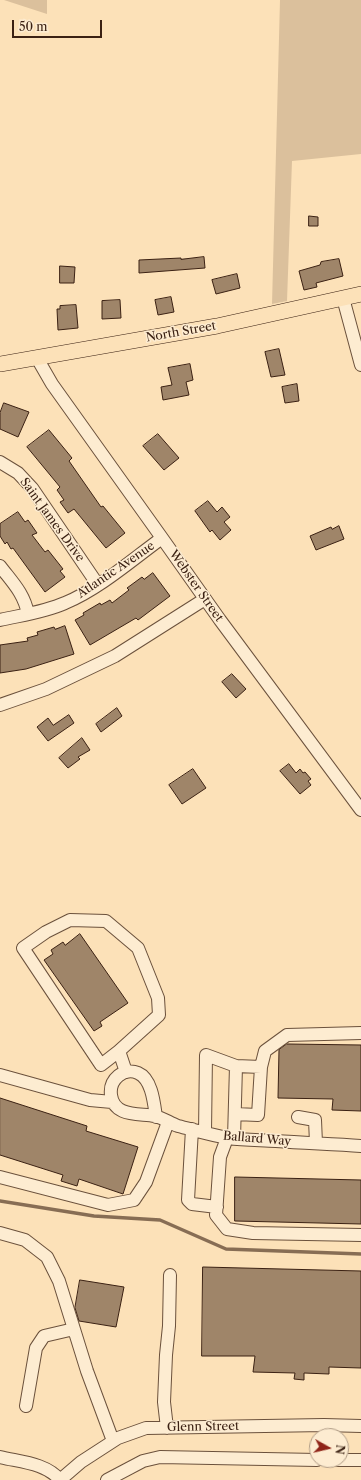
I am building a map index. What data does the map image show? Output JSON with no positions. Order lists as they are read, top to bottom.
{
  "streets": {
    "main road": ["North Street"],
    "street": [
      "Saint James Drive",
      "Atlantic Avenue",
      "Webster Street",
      "Ballard Way",
      "Glenn Street"
    ]
  },
  "crossings": [
    ["North Street", "Webster Street"],
    ["Saint James Drive", "Atlantic Avenue"],
    ["Atlantic Avenue", "Webster Street"]
  ],
  "scale_bar": "50 m",
  "north": "right"
}
